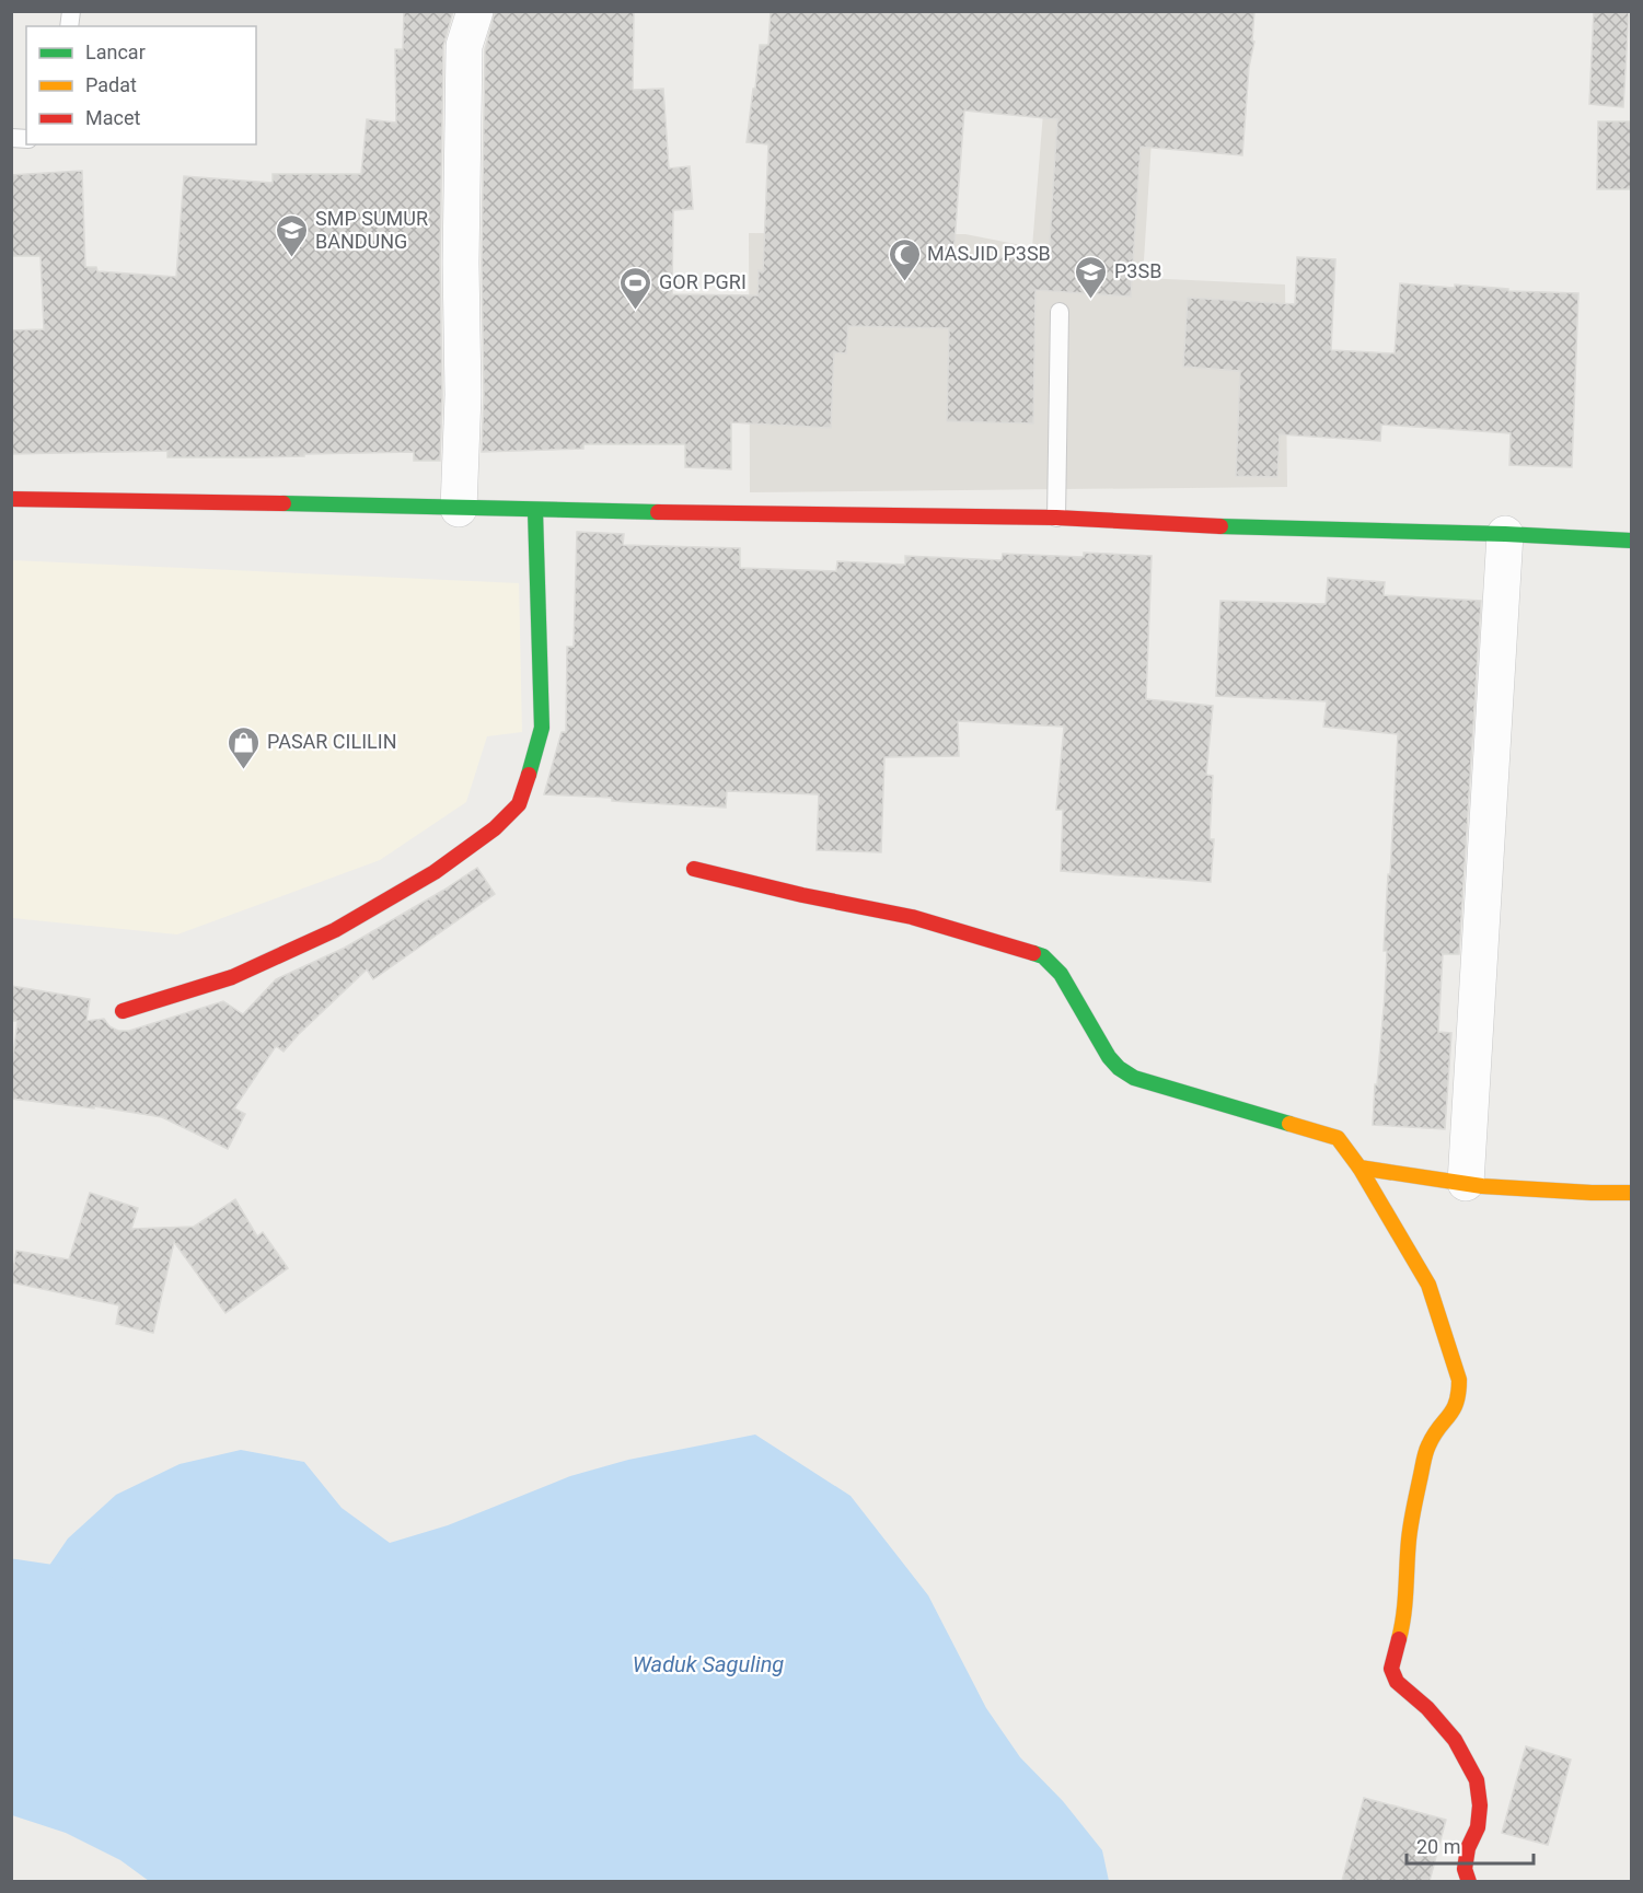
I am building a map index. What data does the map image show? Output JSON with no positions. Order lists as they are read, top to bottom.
{
  "water": ["Waduk Saguling"],
  "places": {
    "school or university": ["SMP SUMUR BANDUNG", "P3SB"],
    "mosque": ["MASJID P3SB"],
    "sports": ["GOR PGRI"],
    "shop": ["PASAR CILILIN"]
  },
  "legend": ["Lancar", "Padat", "Macet"],
  "scale_bar": "20 m"
}
